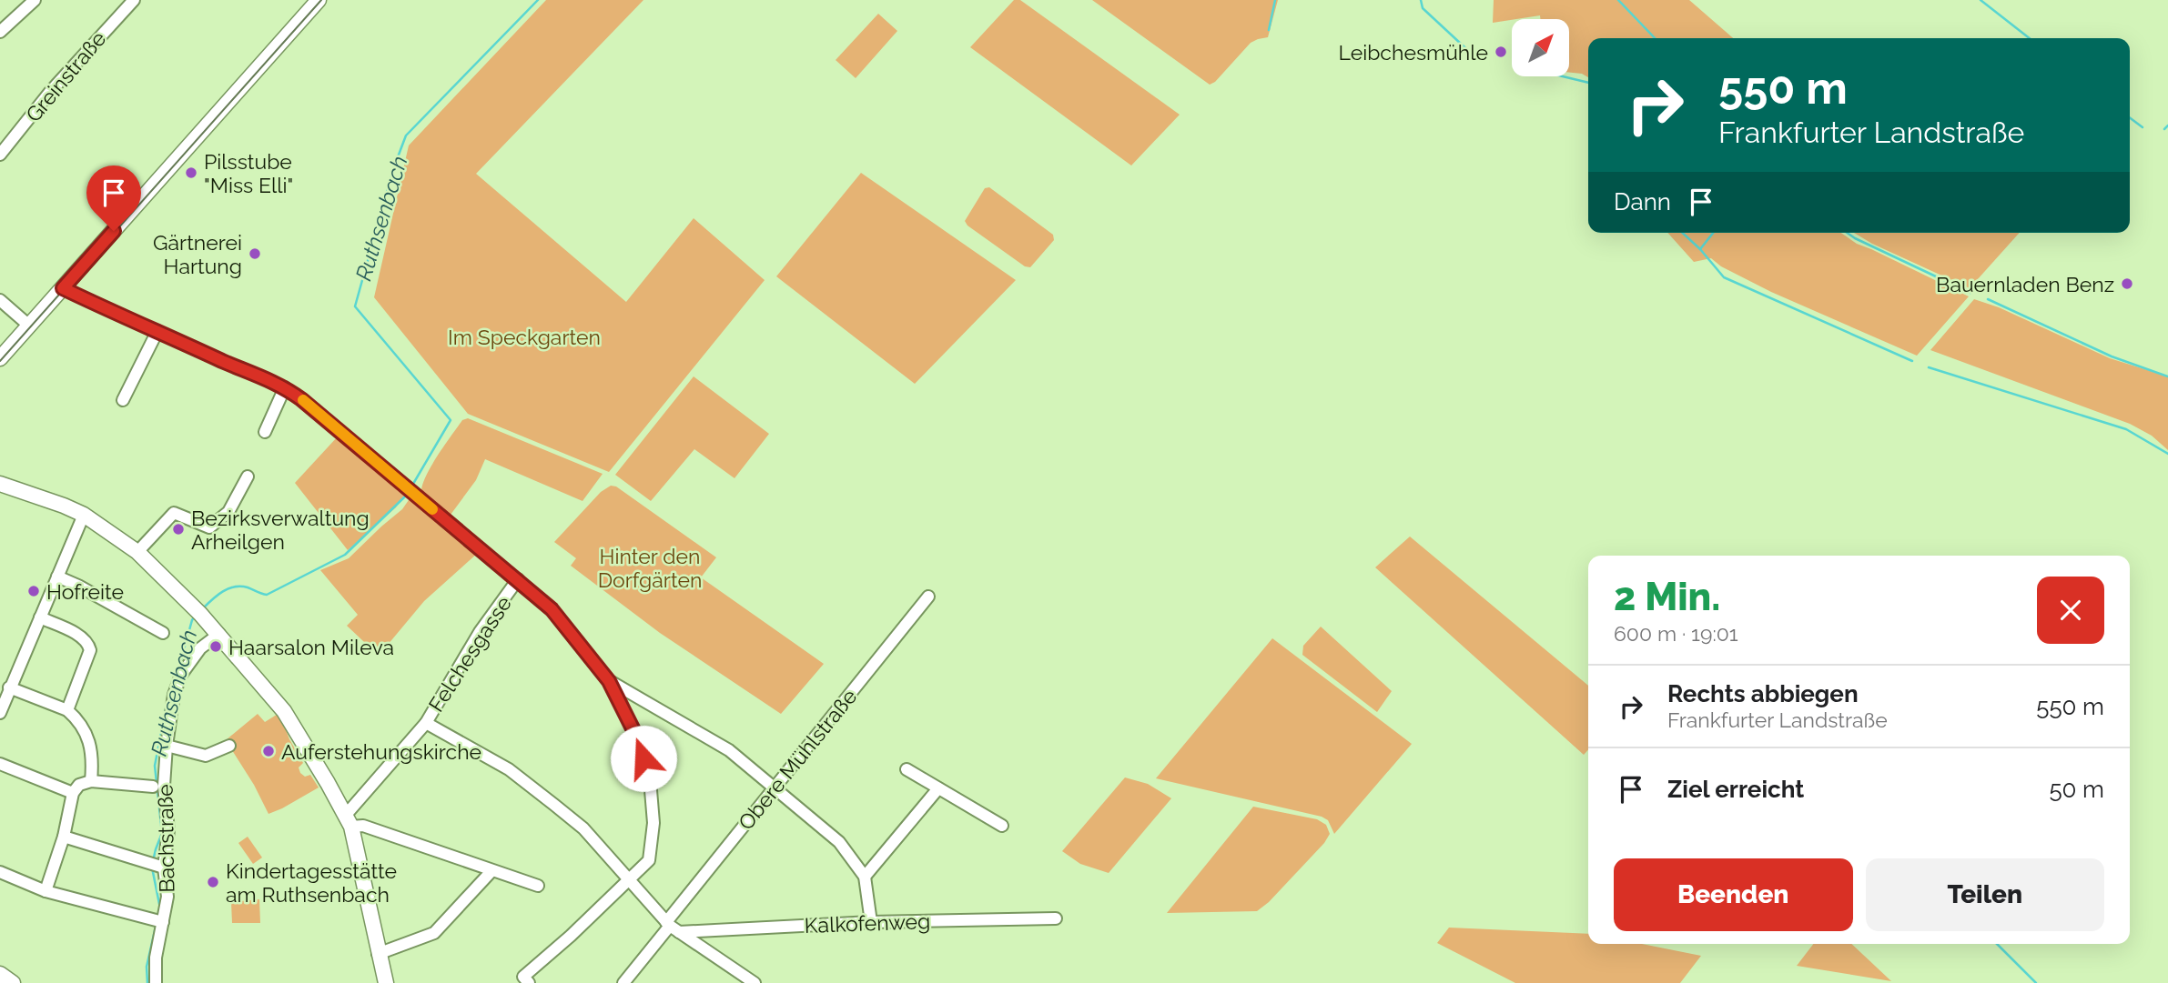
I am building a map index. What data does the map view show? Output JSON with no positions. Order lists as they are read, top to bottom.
{
  "streets": {
    "street": [
      "Greinstraße",
      "Felchesgasse",
      "Obere Mühlstraße",
      "Bachstraße",
      "Kalkofenweg"
    ]
  },
  "crossings": [
    ["Obere Mühlstraße", "Kalkofenweg"]
  ],
  "water": ["Ruthsenbach"],
  "parks": ["Im Speckgarten", "Hinter den Dorfgärten"],
  "places": [
    "Leibchesmühle",
    "Pilsstube \"Miss Elli\"",
    "Gärtnerei Hartung",
    "Bauernladen Benz",
    "Bezirksverwaltung Arheilgen",
    "Hofreite",
    "Haarsalon Mileva",
    "Auferstehungskirche",
    "Kindertagesstätte am Ruthsenbach"
  ],
  "north": "top right",
  "page": {
    "turn": ["550 m", "Frankfurter Landstraße"],
    "then": "Dann",
    "heading": ["2 Min.", "600 m · 19:01"],
    "list": [
      {
        "name": "Rechts abbiegen",
        "note": "Frankfurter Landstraße",
        "value": "550 m"
      },
      {
        "name": "Ziel erreicht",
        "value": "50 m"
      }
    ],
    "buttons": ["Beenden", "Teilen"]
  }
}
